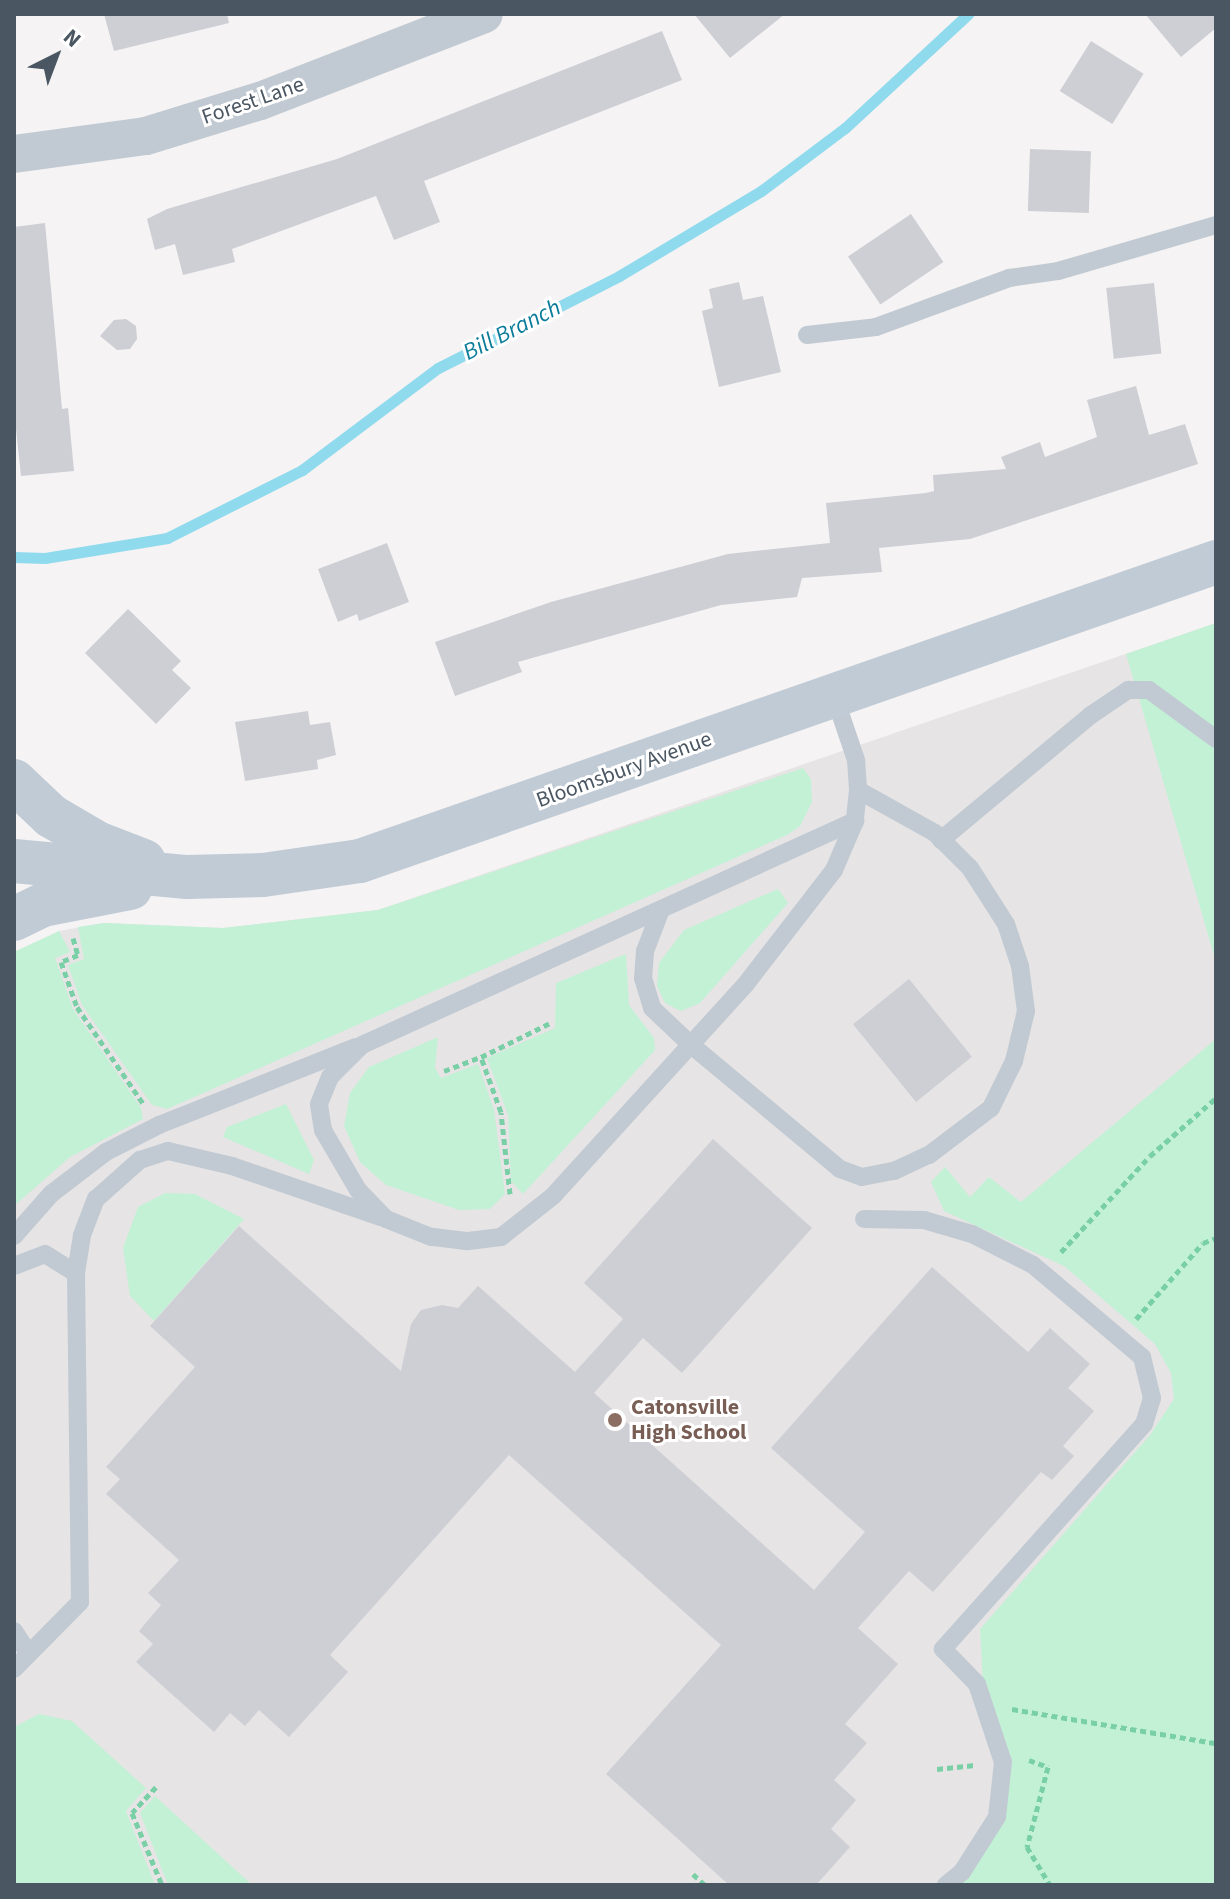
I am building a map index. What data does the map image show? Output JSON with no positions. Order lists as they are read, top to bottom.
{
  "streets": {
    "main road": ["Bloomsbury Avenue"],
    "street": ["Forest Lane"]
  },
  "water": ["Bill Branch"],
  "places": ["Catonsville High School"],
  "north": "top right"
}
